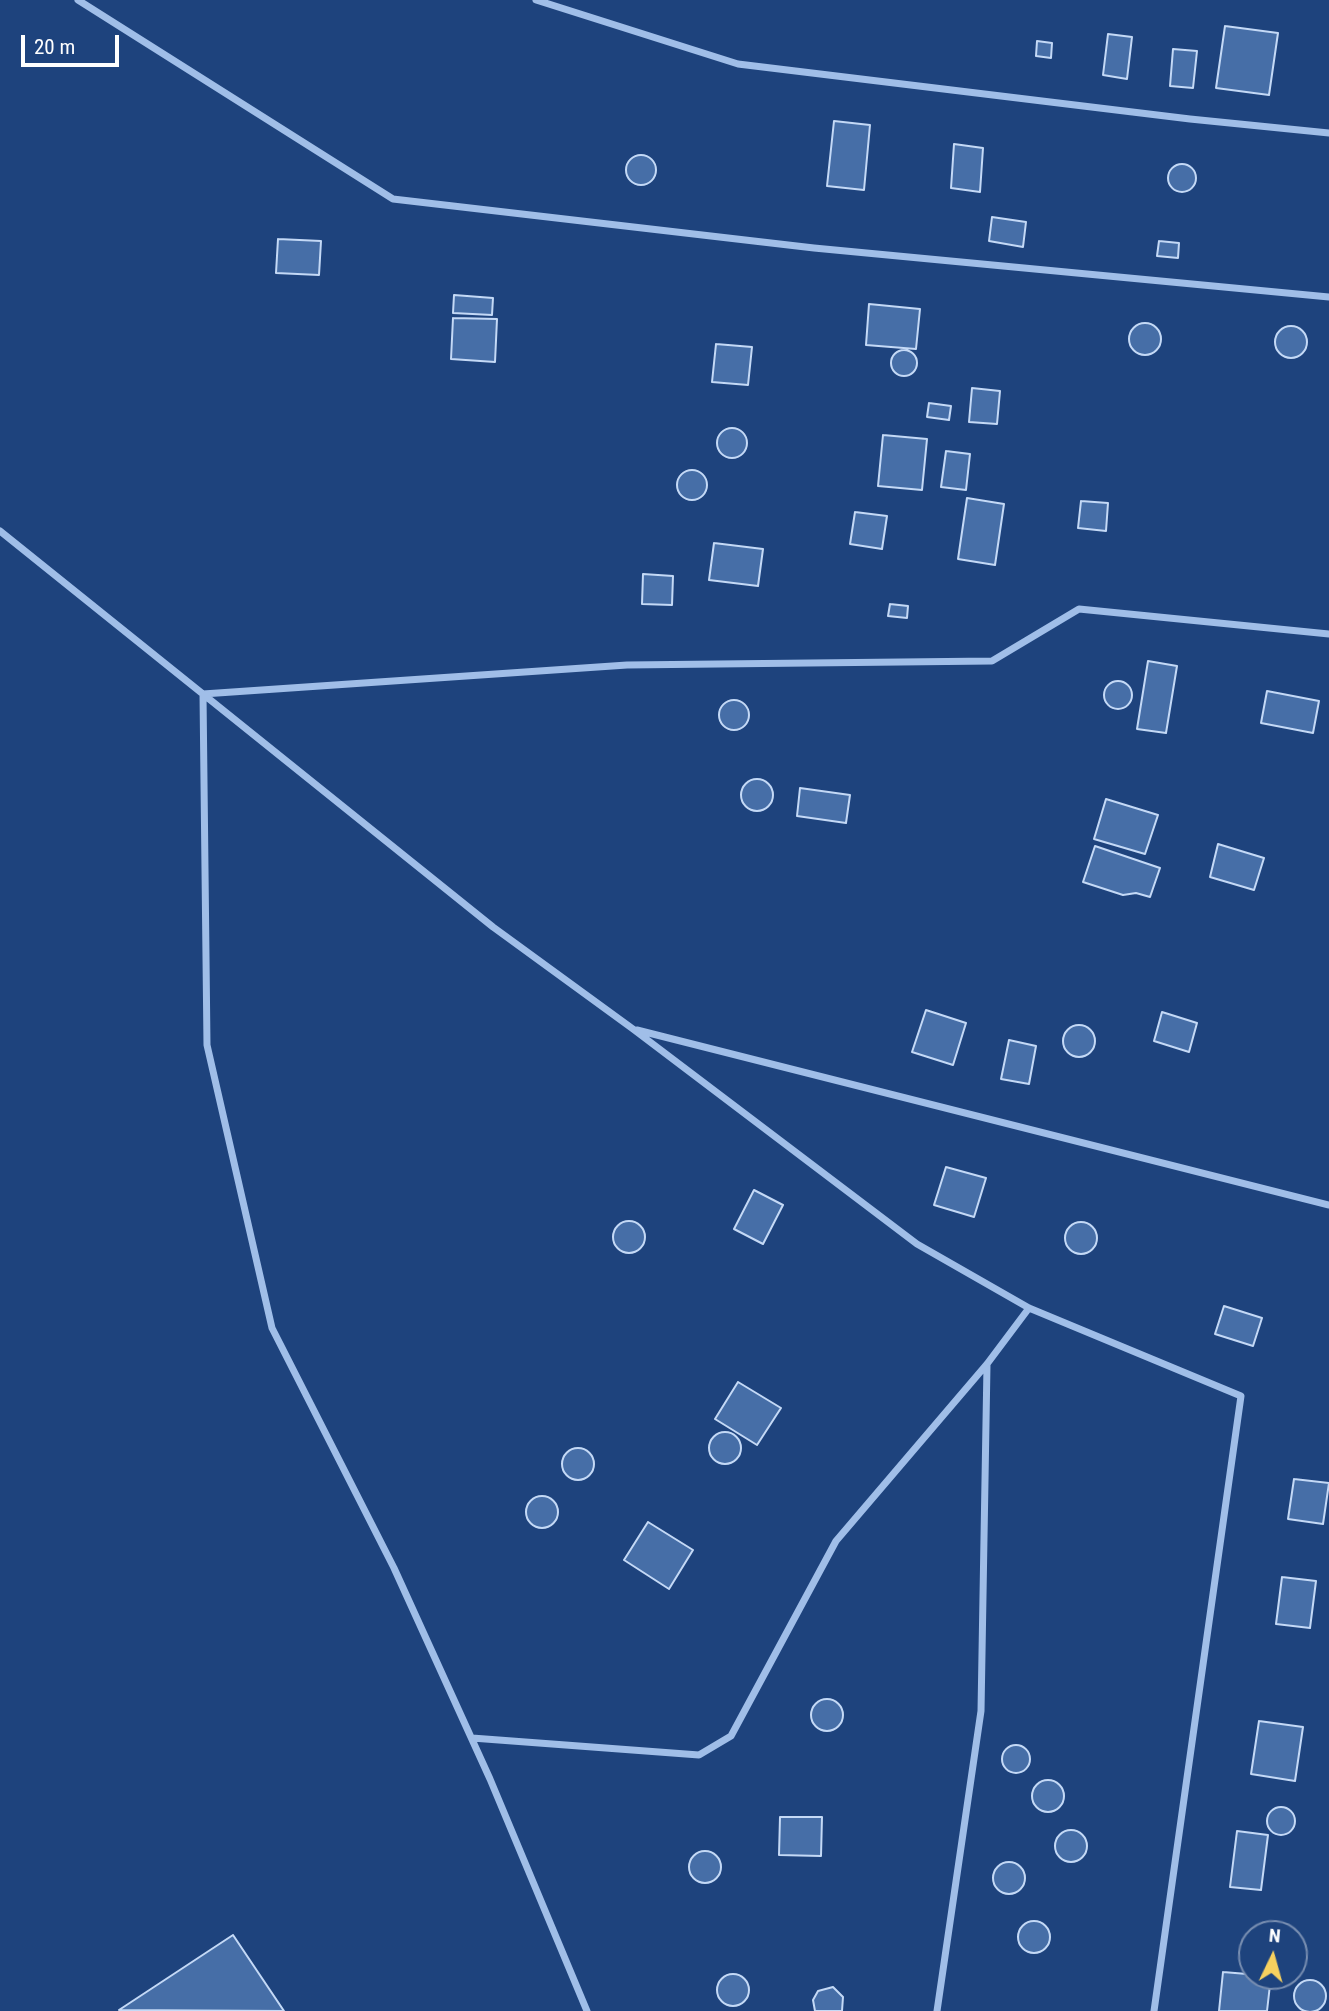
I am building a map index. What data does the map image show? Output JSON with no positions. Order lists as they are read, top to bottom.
{
  "scale_bar": "20 m",
  "north": "top"
}
